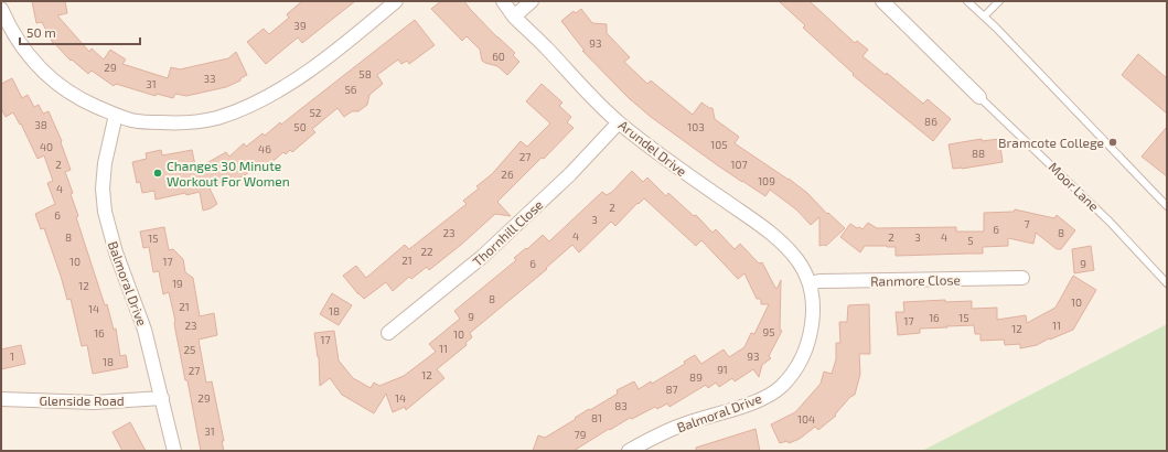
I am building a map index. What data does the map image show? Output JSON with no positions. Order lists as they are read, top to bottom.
{
  "streets": {
    "street": [
      "Arundel Drive",
      "Moor Lane",
      "Thornhill Close",
      "Ranmore Close",
      "Balmoral Drive",
      "Glenside Road"
    ]
  },
  "crossings": [
    ["Arundel Drive", "Thornhill Close"],
    ["Arundel Drive", "Ranmore Close"],
    ["Arundel Drive", "Balmoral Drive"],
    ["Ranmore Close", "Balmoral Drive"],
    ["Balmoral Drive", "Glenside Road"]
  ],
  "places": ["Bramcote College", "Changes 30 Minute Workout For Women"],
  "house_numbers": [
    "39",
    "93",
    "60",
    "29",
    "58",
    "33",
    "31",
    "56",
    "52",
    "86",
    "38",
    "50",
    "103",
    "105",
    "40",
    "46",
    "88",
    "27",
    "2",
    "107",
    "26",
    "109",
    "4",
    "2",
    "6",
    "3",
    "7",
    "6",
    "23",
    "8",
    "4",
    "8",
    "2",
    "3",
    "4",
    "15",
    "5",
    "22",
    "21",
    "10",
    "17",
    "6",
    "9",
    "19",
    "12",
    "8",
    "10",
    "21",
    "14",
    "18",
    "9",
    "16",
    "15",
    "17",
    "23",
    "11",
    "12",
    "95",
    "16",
    "10",
    "17",
    "11",
    "25",
    "1",
    "93",
    "18",
    "91",
    "27",
    "12",
    "89",
    "87",
    "29",
    "14",
    "83",
    "81",
    "104",
    "31",
    "79"
  ],
  "scale_bar": "50 m"
}
